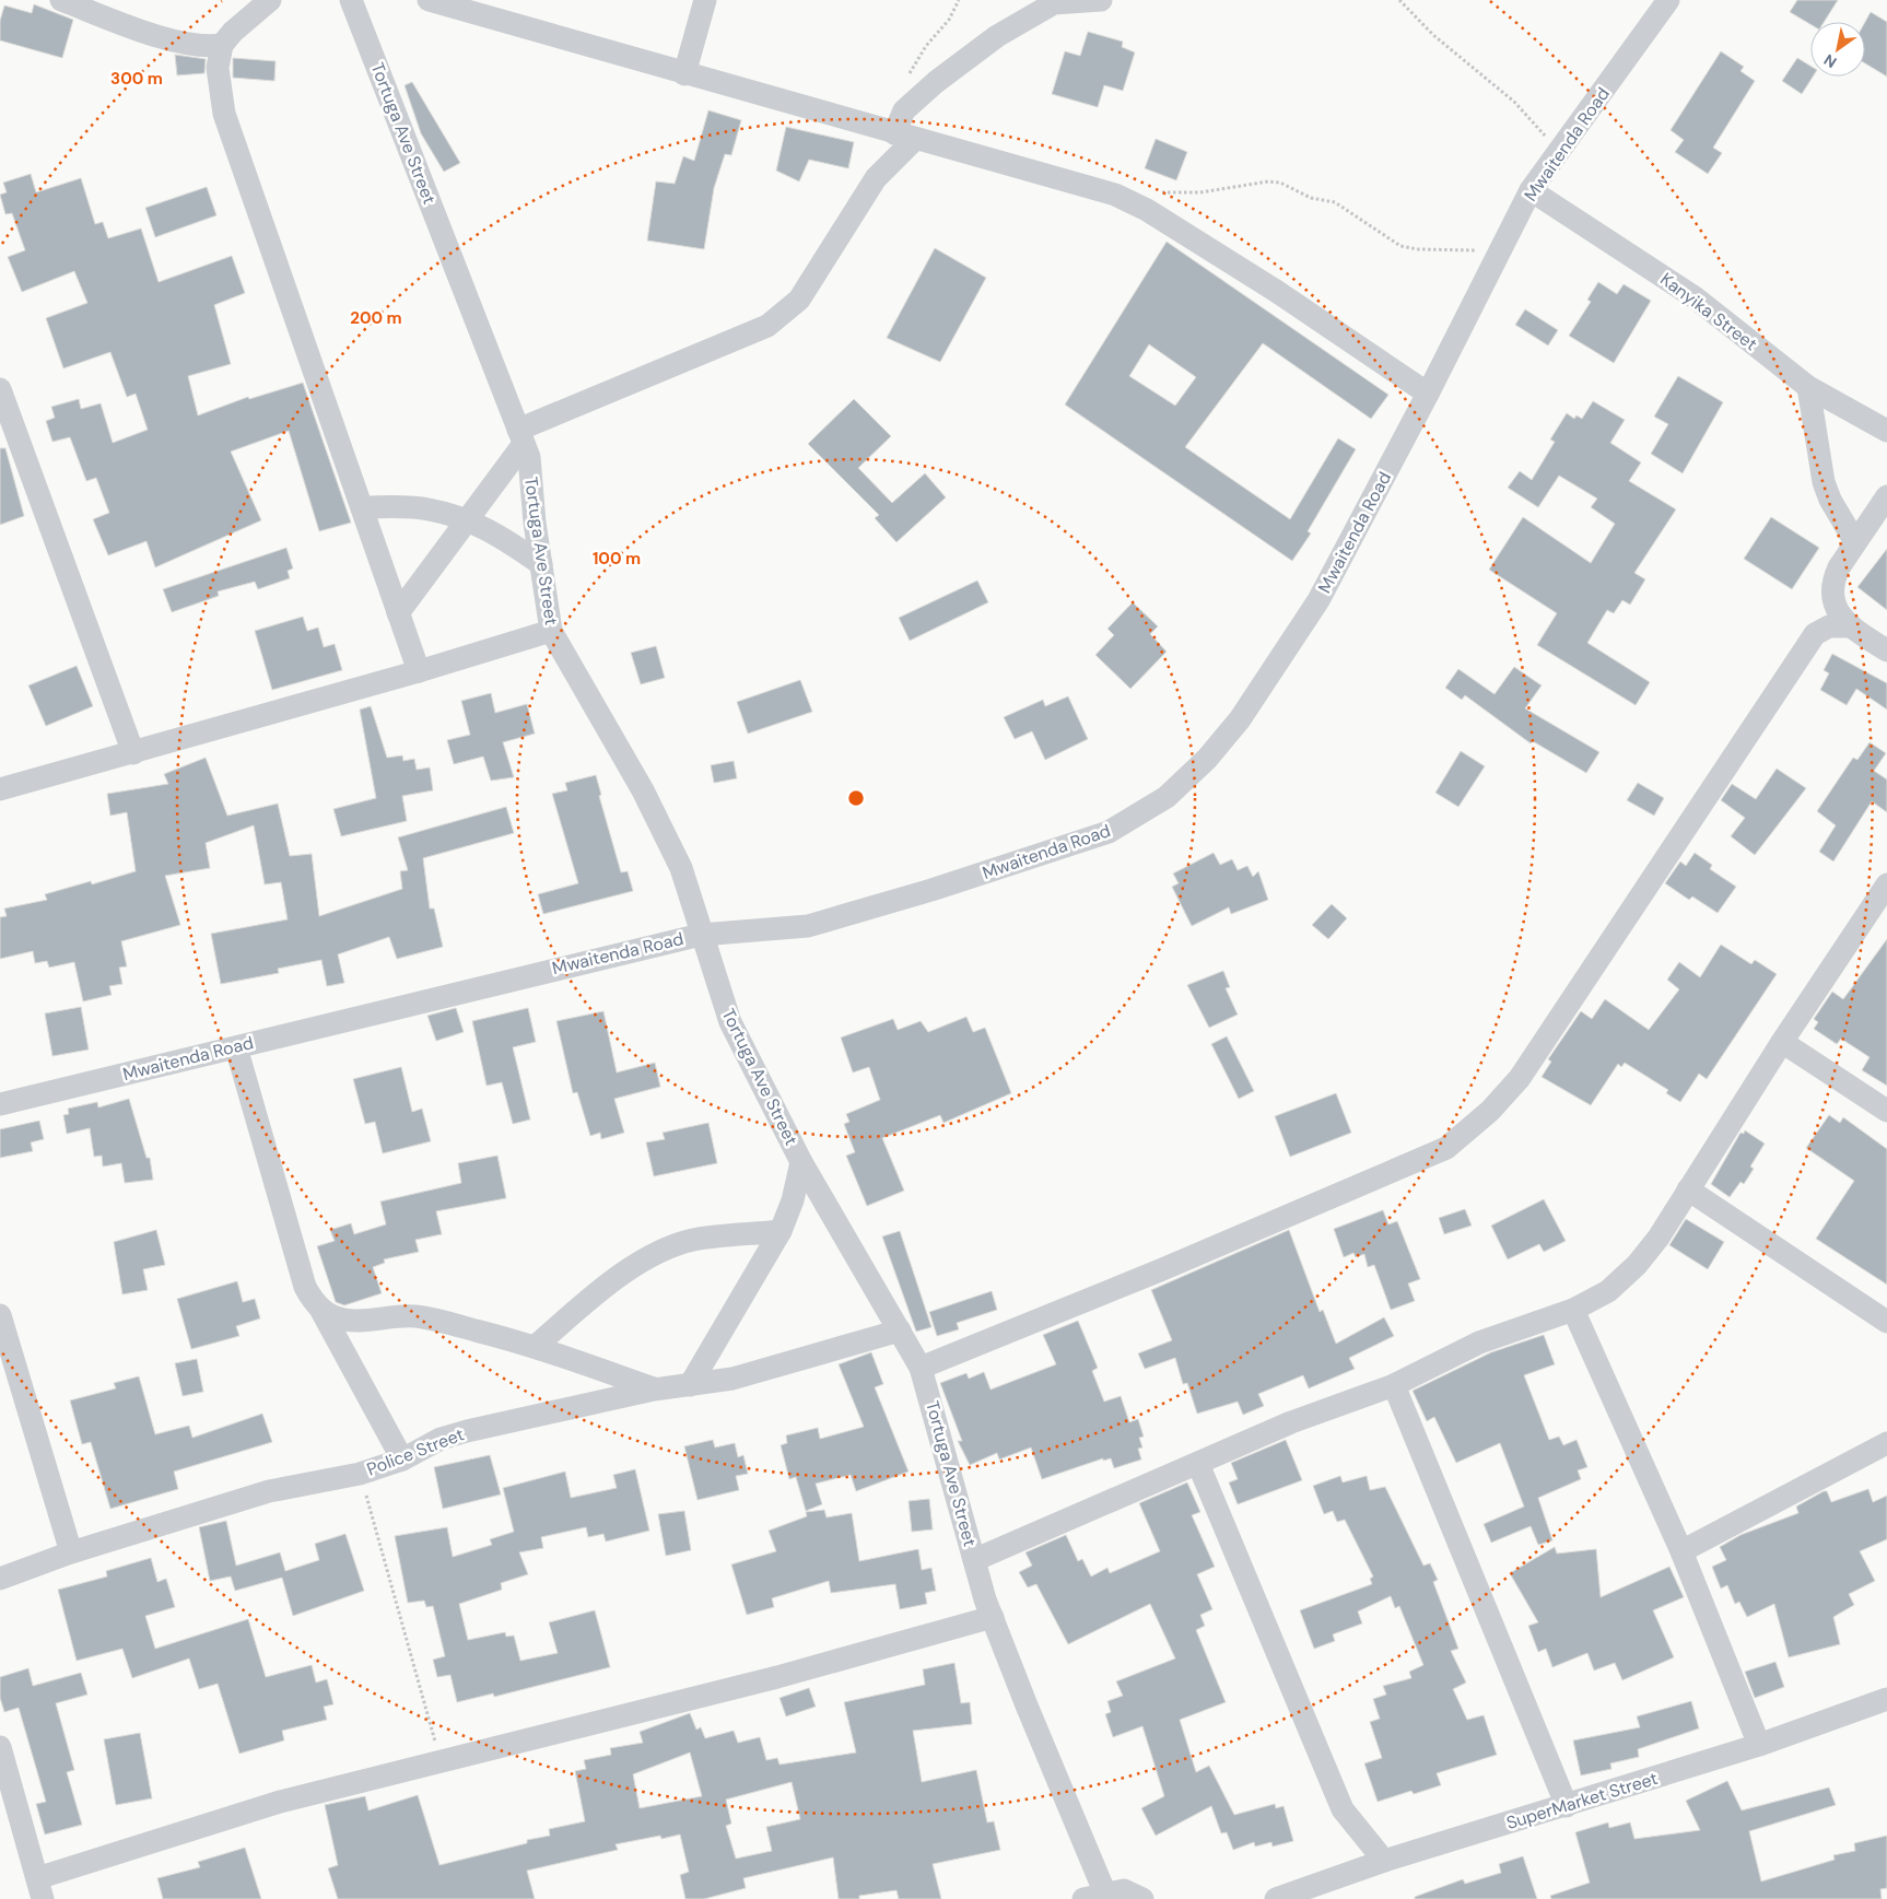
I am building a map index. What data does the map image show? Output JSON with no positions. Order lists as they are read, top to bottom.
{
  "streets": {
    "street": [
      "Tortuga Ave Street",
      "Mwaitenda Road",
      "Kanyika Street",
      "Police Street",
      "SuperMarket Street"
    ]
  },
  "crossings": [
    ["Tortuga Ave Street", "Mwaitenda Road"],
    ["Tortuga Ave Street", "Police Street"],
    ["Mwaitenda Road", "Kanyika Street"]
  ],
  "north": "bottom left",
  "rings": ["300 m", "200 m", "100 m"]
}
